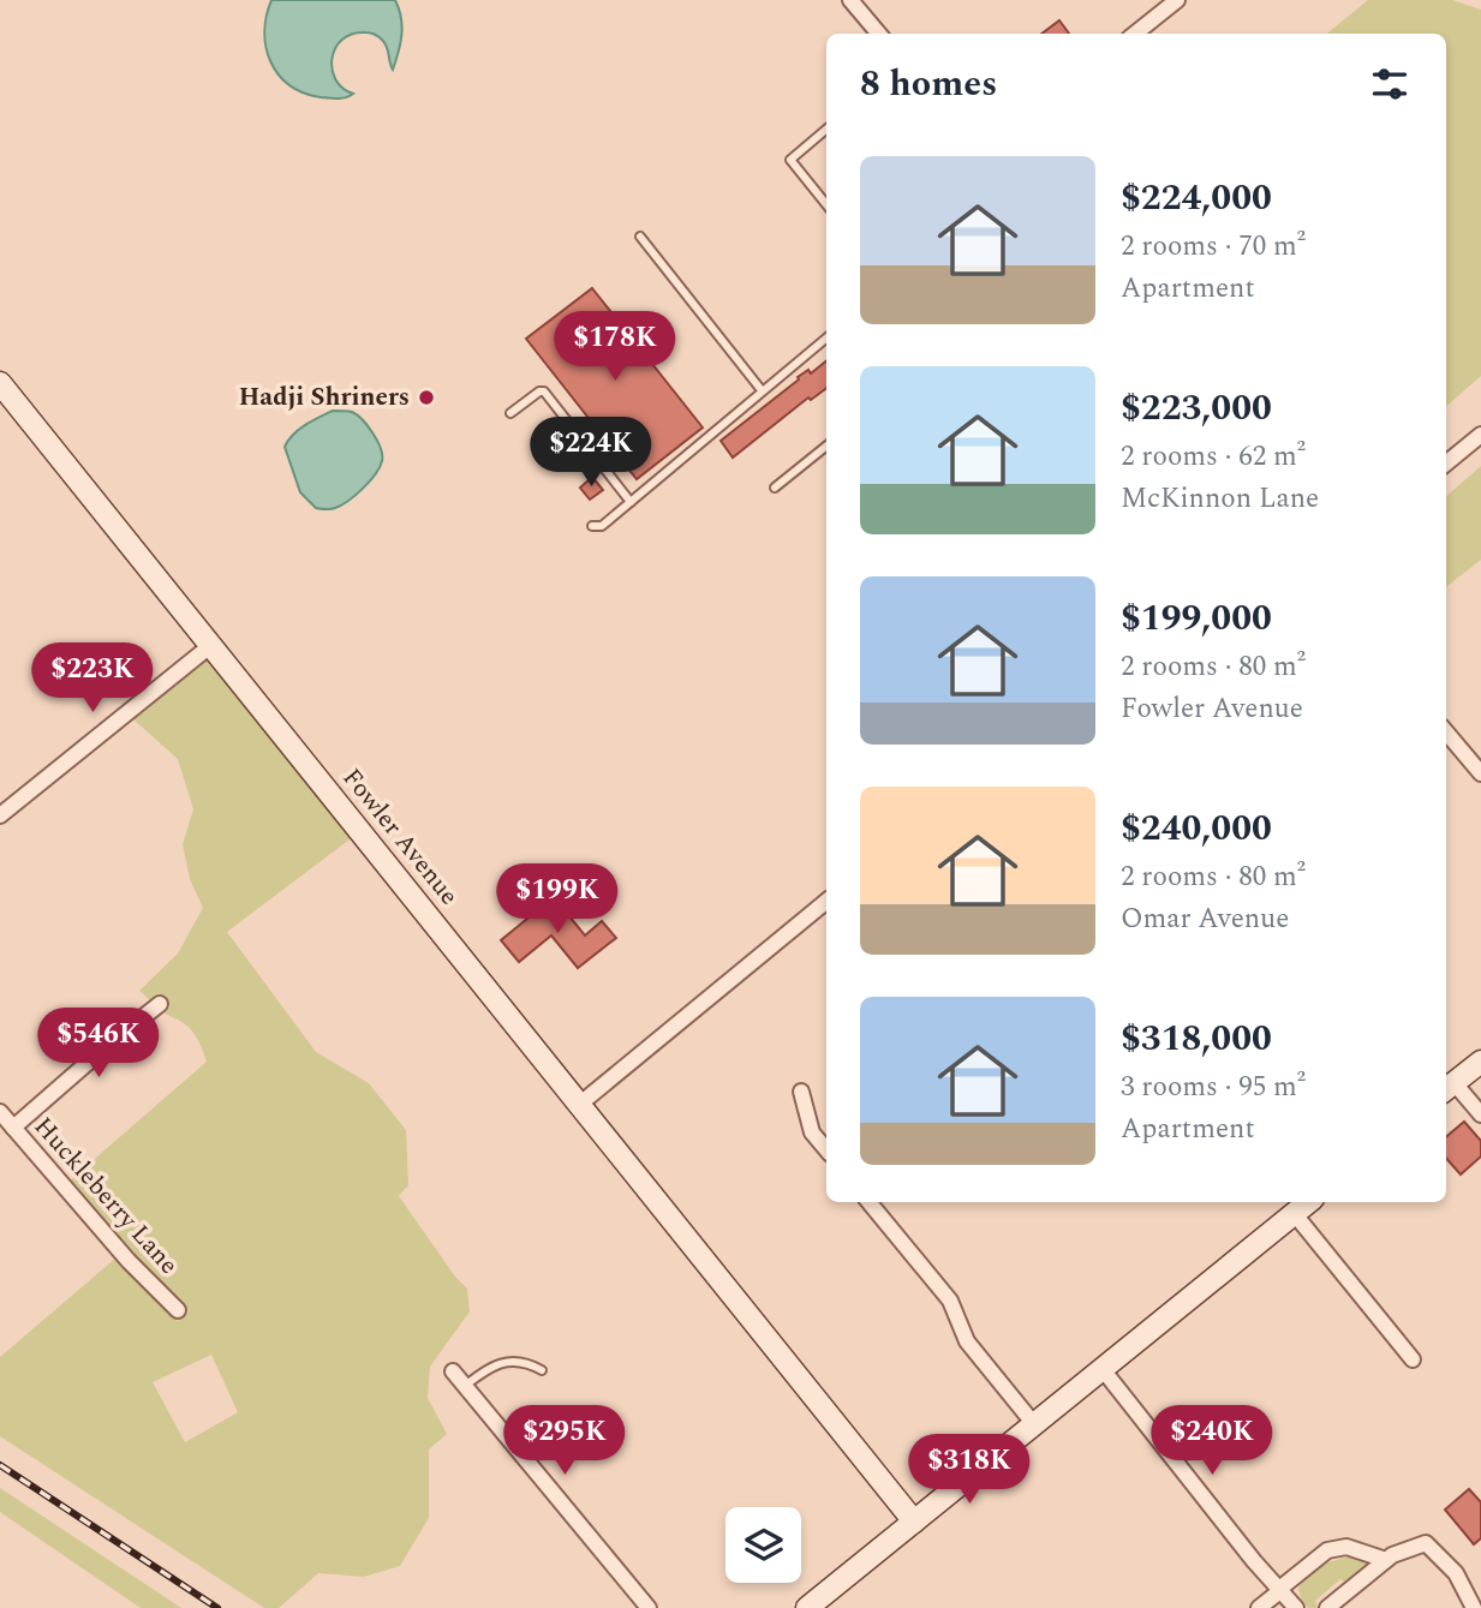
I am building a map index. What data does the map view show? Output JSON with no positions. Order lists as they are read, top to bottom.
{
  "streets": {
    "street": ["Fowler Avenue", "Huckleberry Lane"]
  },
  "places": ["Hadji Shriners"],
  "page": {
    "heading": "8 homes",
    "list": [
      {
        "name": "$224,000",
        "note": "2 rooms · 70 m² · Apartment"
      },
      {
        "name": "$223,000",
        "note": "2 rooms · 62 m² · McKinnon Lane"
      },
      {
        "name": "$199,000",
        "note": "2 rooms · 80 m² · Fowler Avenue"
      },
      {
        "name": "$240,000",
        "note": "2 rooms · 80 m² · Omar Avenue"
      },
      {
        "name": "$318,000",
        "note": "3 rooms · 95 m² · Apartment"
      }
    ],
    "price": [
      "$178K",
      "$224K",
      "$223K",
      "$199K",
      "$546K",
      "$295K",
      "$240K",
      "$318K"
    ]
  }
}
